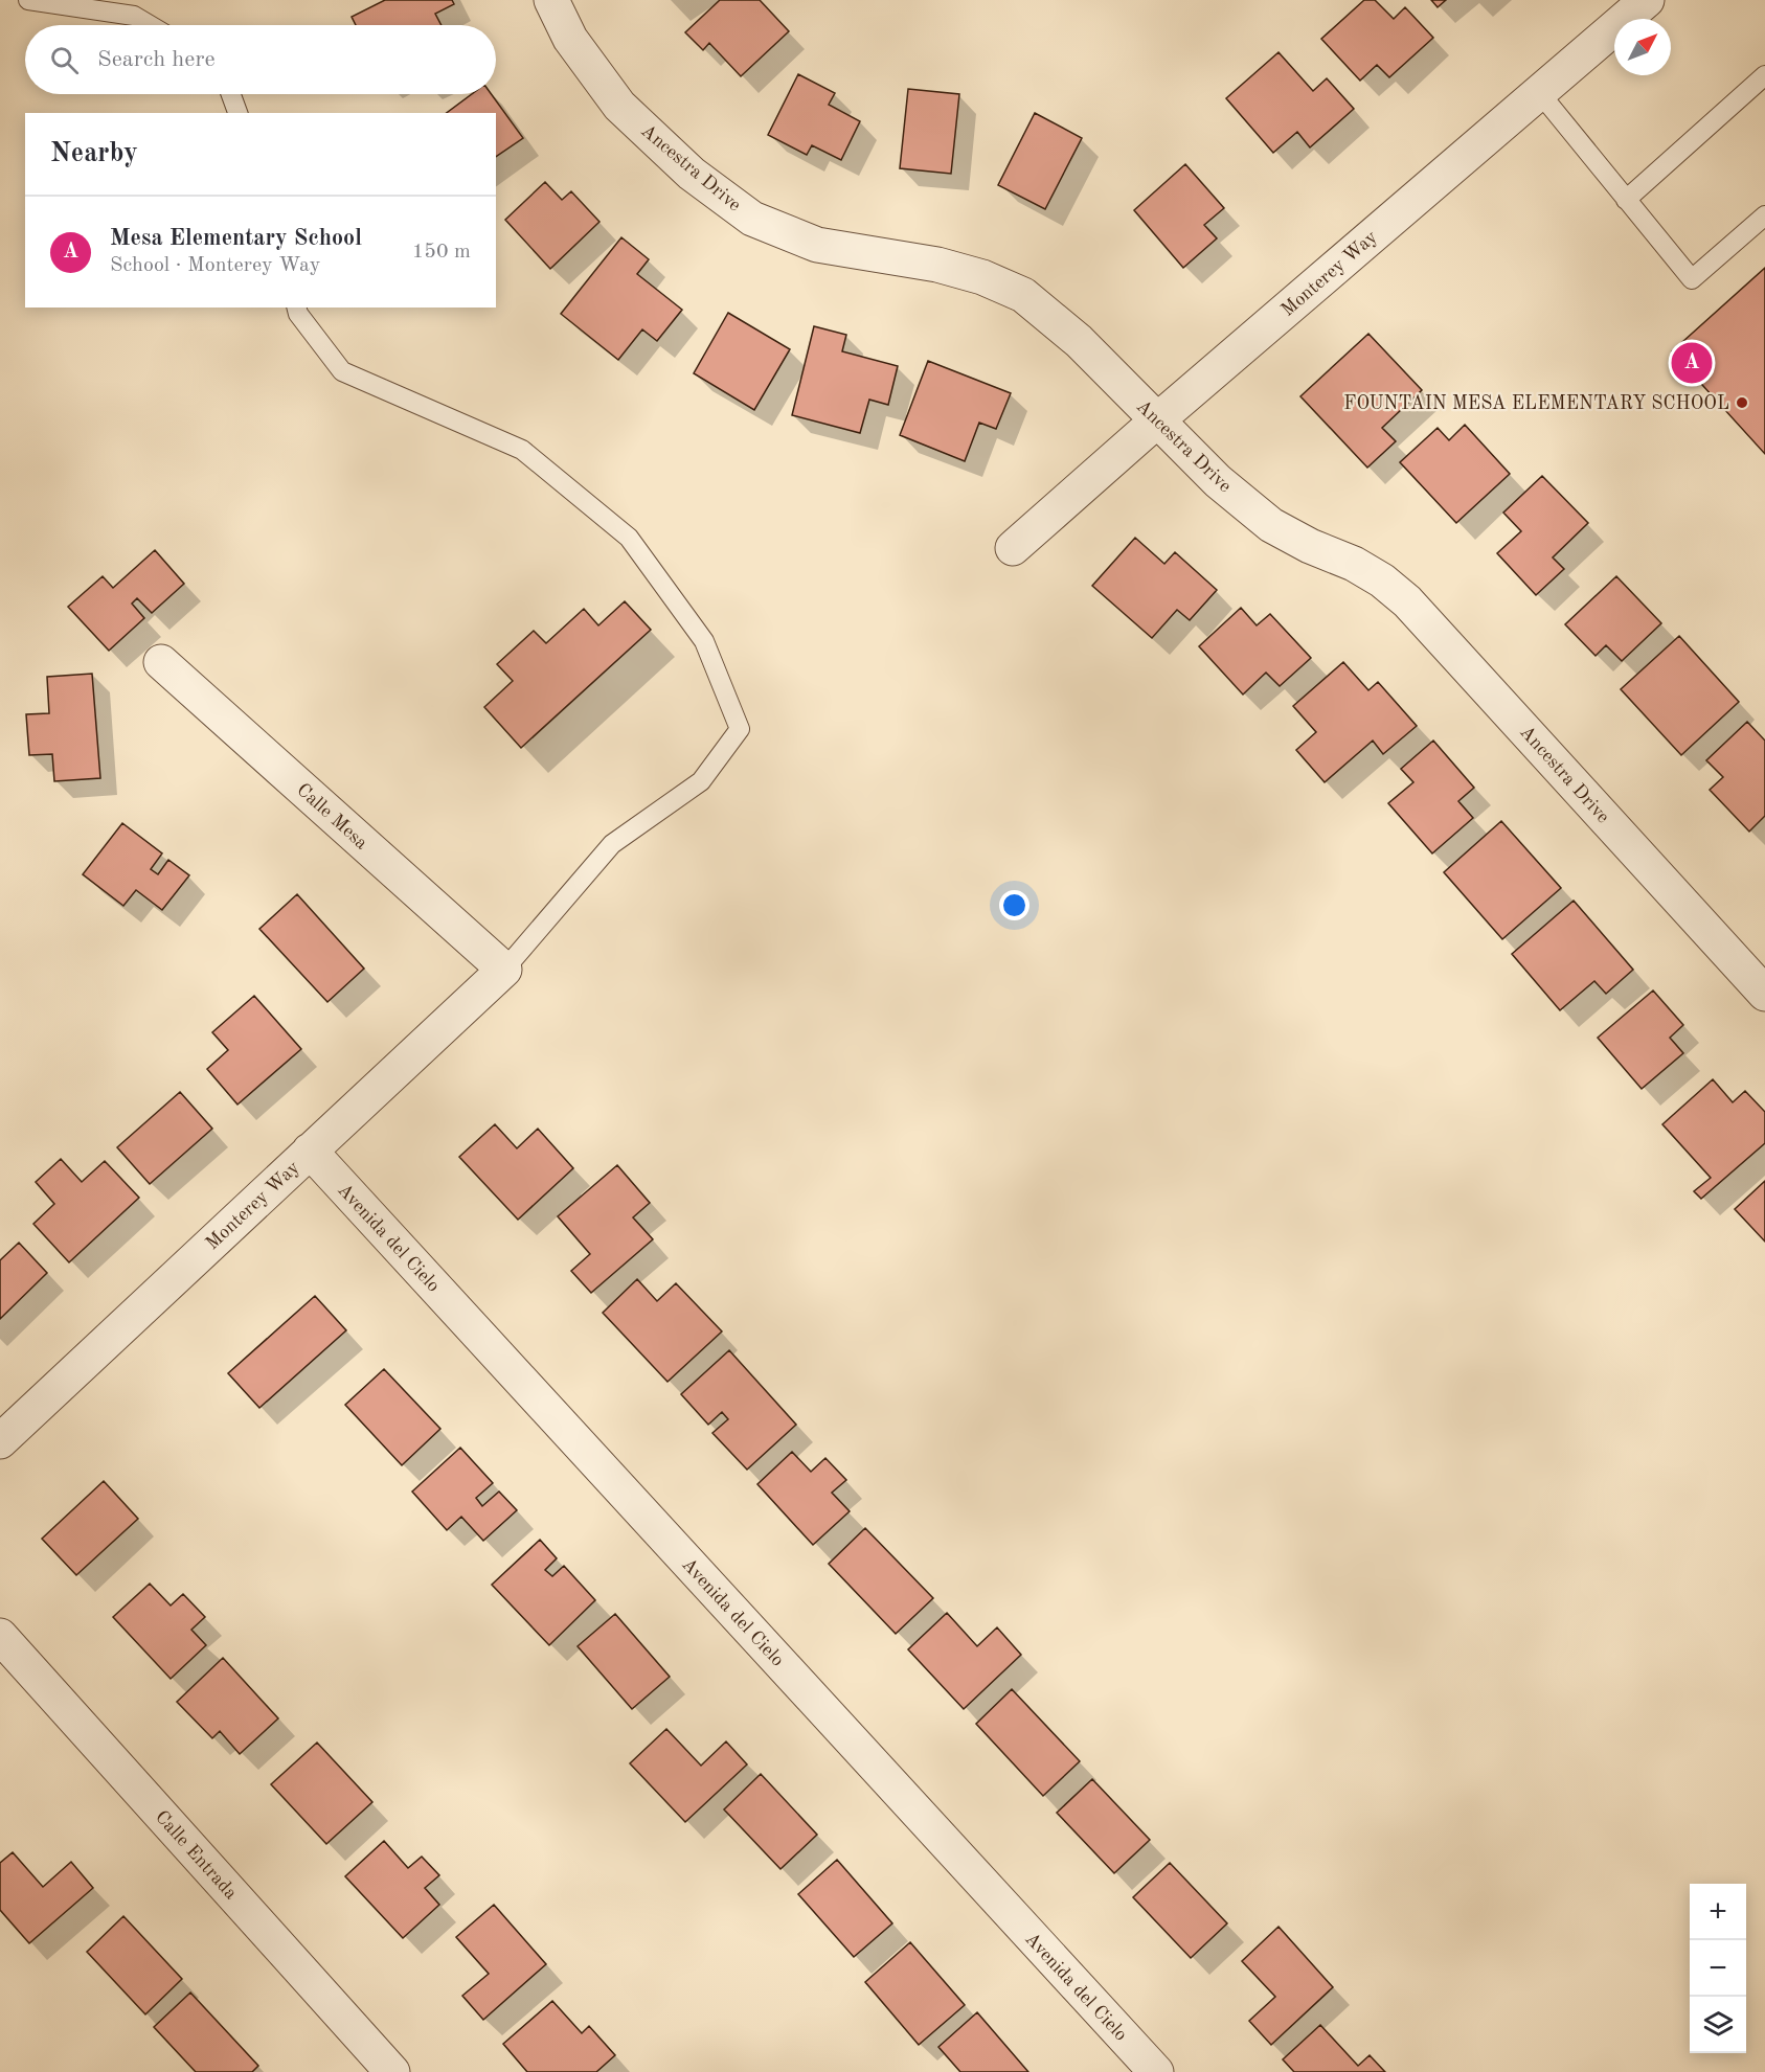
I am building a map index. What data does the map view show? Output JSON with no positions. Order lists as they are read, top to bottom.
{
  "streets": {
    "street": [
      "Ancestra Drive",
      "Monterey Way",
      "Calle Mesa",
      "Avenida del Cielo",
      "Calle Entrada"
    ]
  },
  "crossings": [
    ["Ancestra Drive", "Monterey Way"],
    ["Monterey Way", "Calle Mesa"],
    ["Monterey Way", "Avenida del Cielo"]
  ],
  "places": ["FOUNTAIN MESA ELEMENTARY SCHOOL"],
  "north": "top right",
  "page": {
    "search": "Search here",
    "heading": "Nearby",
    "list": [
      {
        "mark": "A",
        "name": "Mesa Elementary School",
        "note": "School · Monterey Way",
        "value": "150 m"
      }
    ],
    "pins": "A",
    "map_buttons": ["+", "−"]
  }
}
